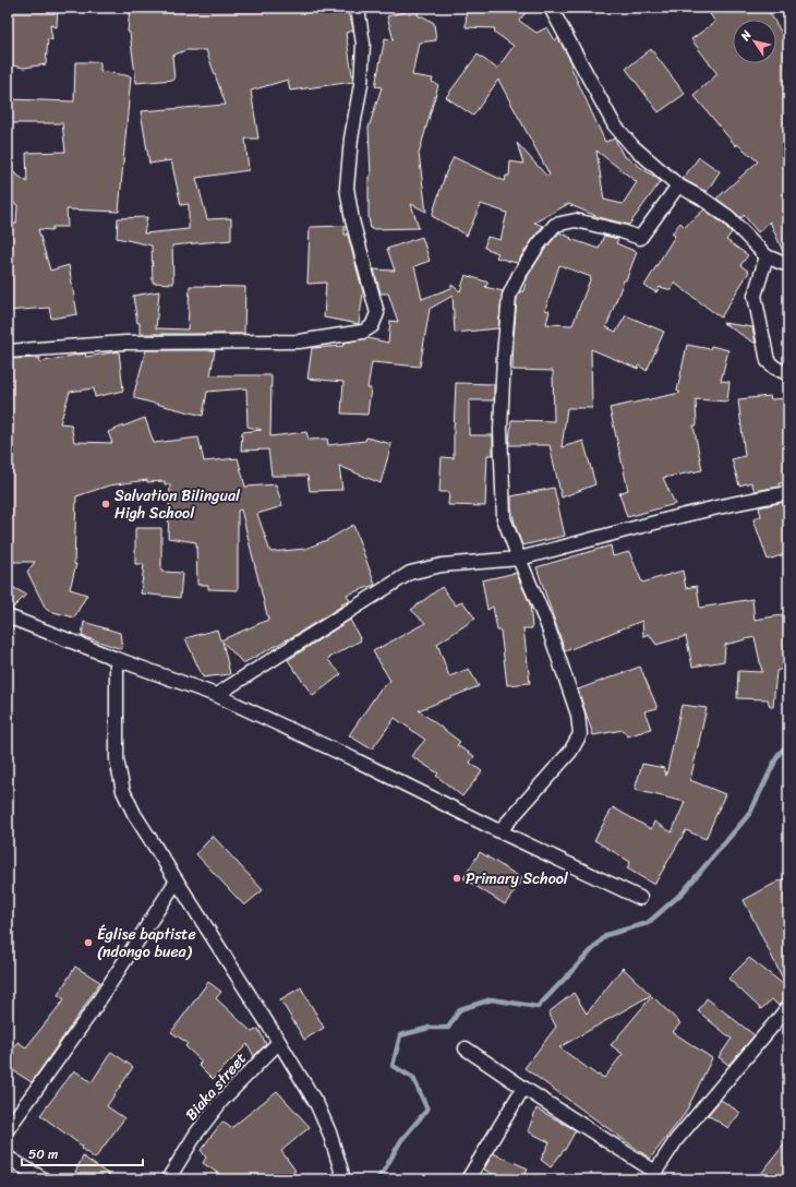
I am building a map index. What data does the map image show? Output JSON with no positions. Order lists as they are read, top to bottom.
{
  "streets": {
    "street": ["Biaka street"]
  },
  "places": ["Salvation Bilingual High School", "Primary School", "Église baptiste (ndongo buea)"],
  "scale_bar": "50 m",
  "north": "top left"
}
